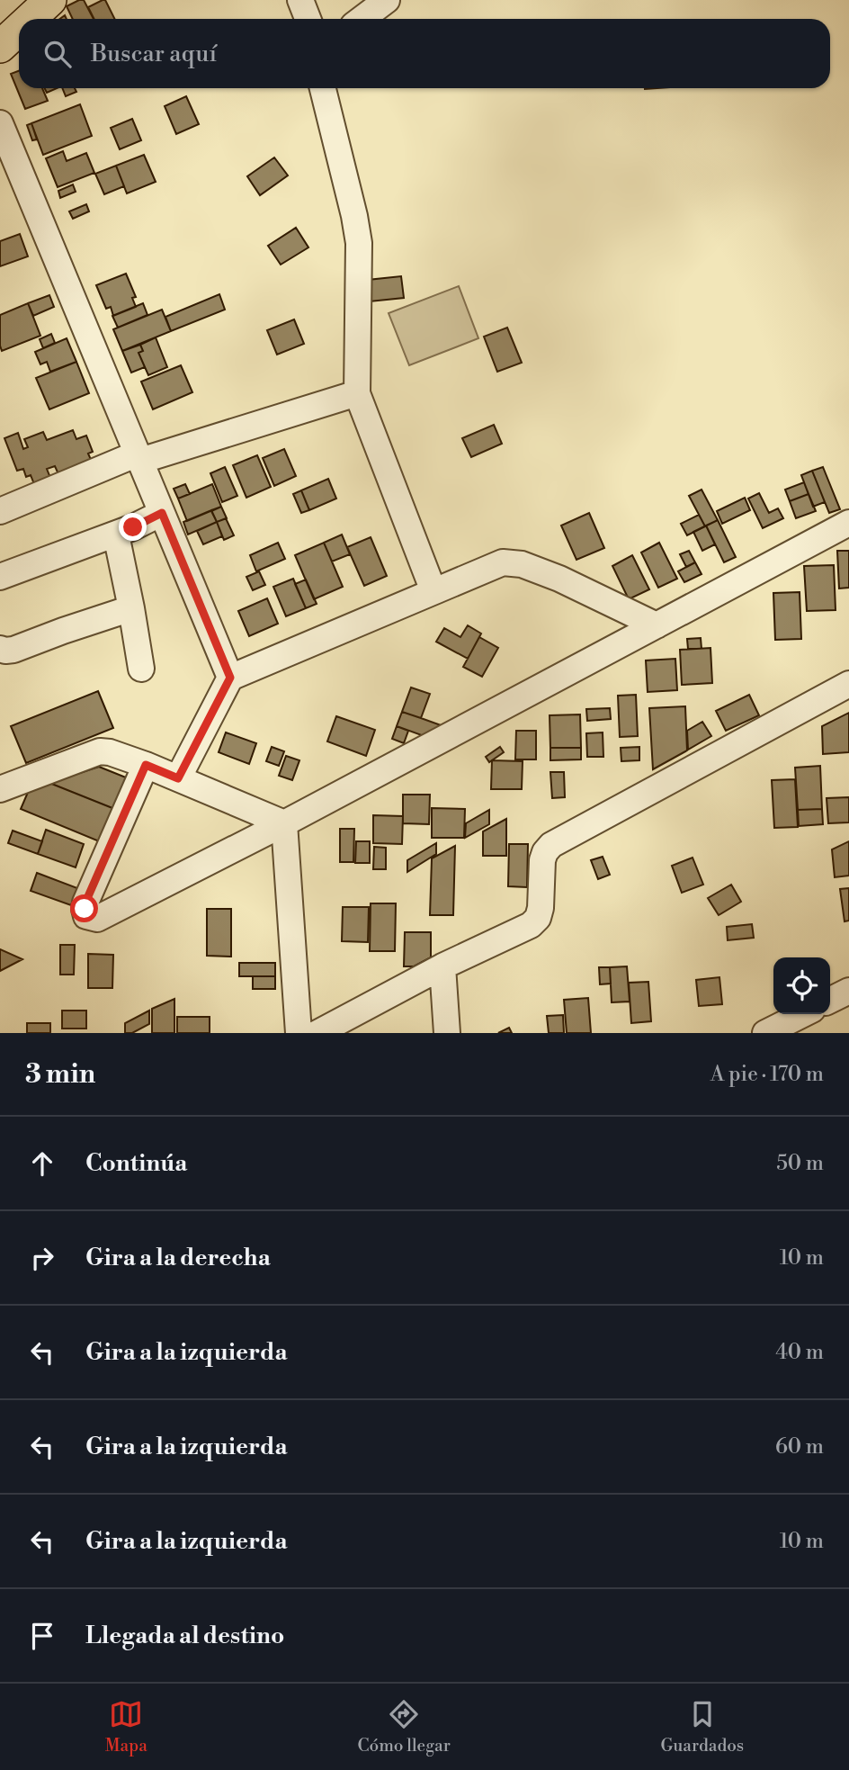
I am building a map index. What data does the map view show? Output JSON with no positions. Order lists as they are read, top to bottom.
{
  "page": {
    "search": "Buscar aquí",
    "heading": ["3 min", "A pie · 170 m"],
    "list": [
      ["Continúa", "50 m"],
      ["Gira a la derecha", "10 m"],
      ["Gira a la izquierda", "40 m"],
      ["Gira a la izquierda", "60 m"],
      ["Gira a la izquierda", "10 m"],
      "Llegada al destino"
    ],
    "nav": ["Mapa", "Cómo llegar", "Guardados"]
  }
}
